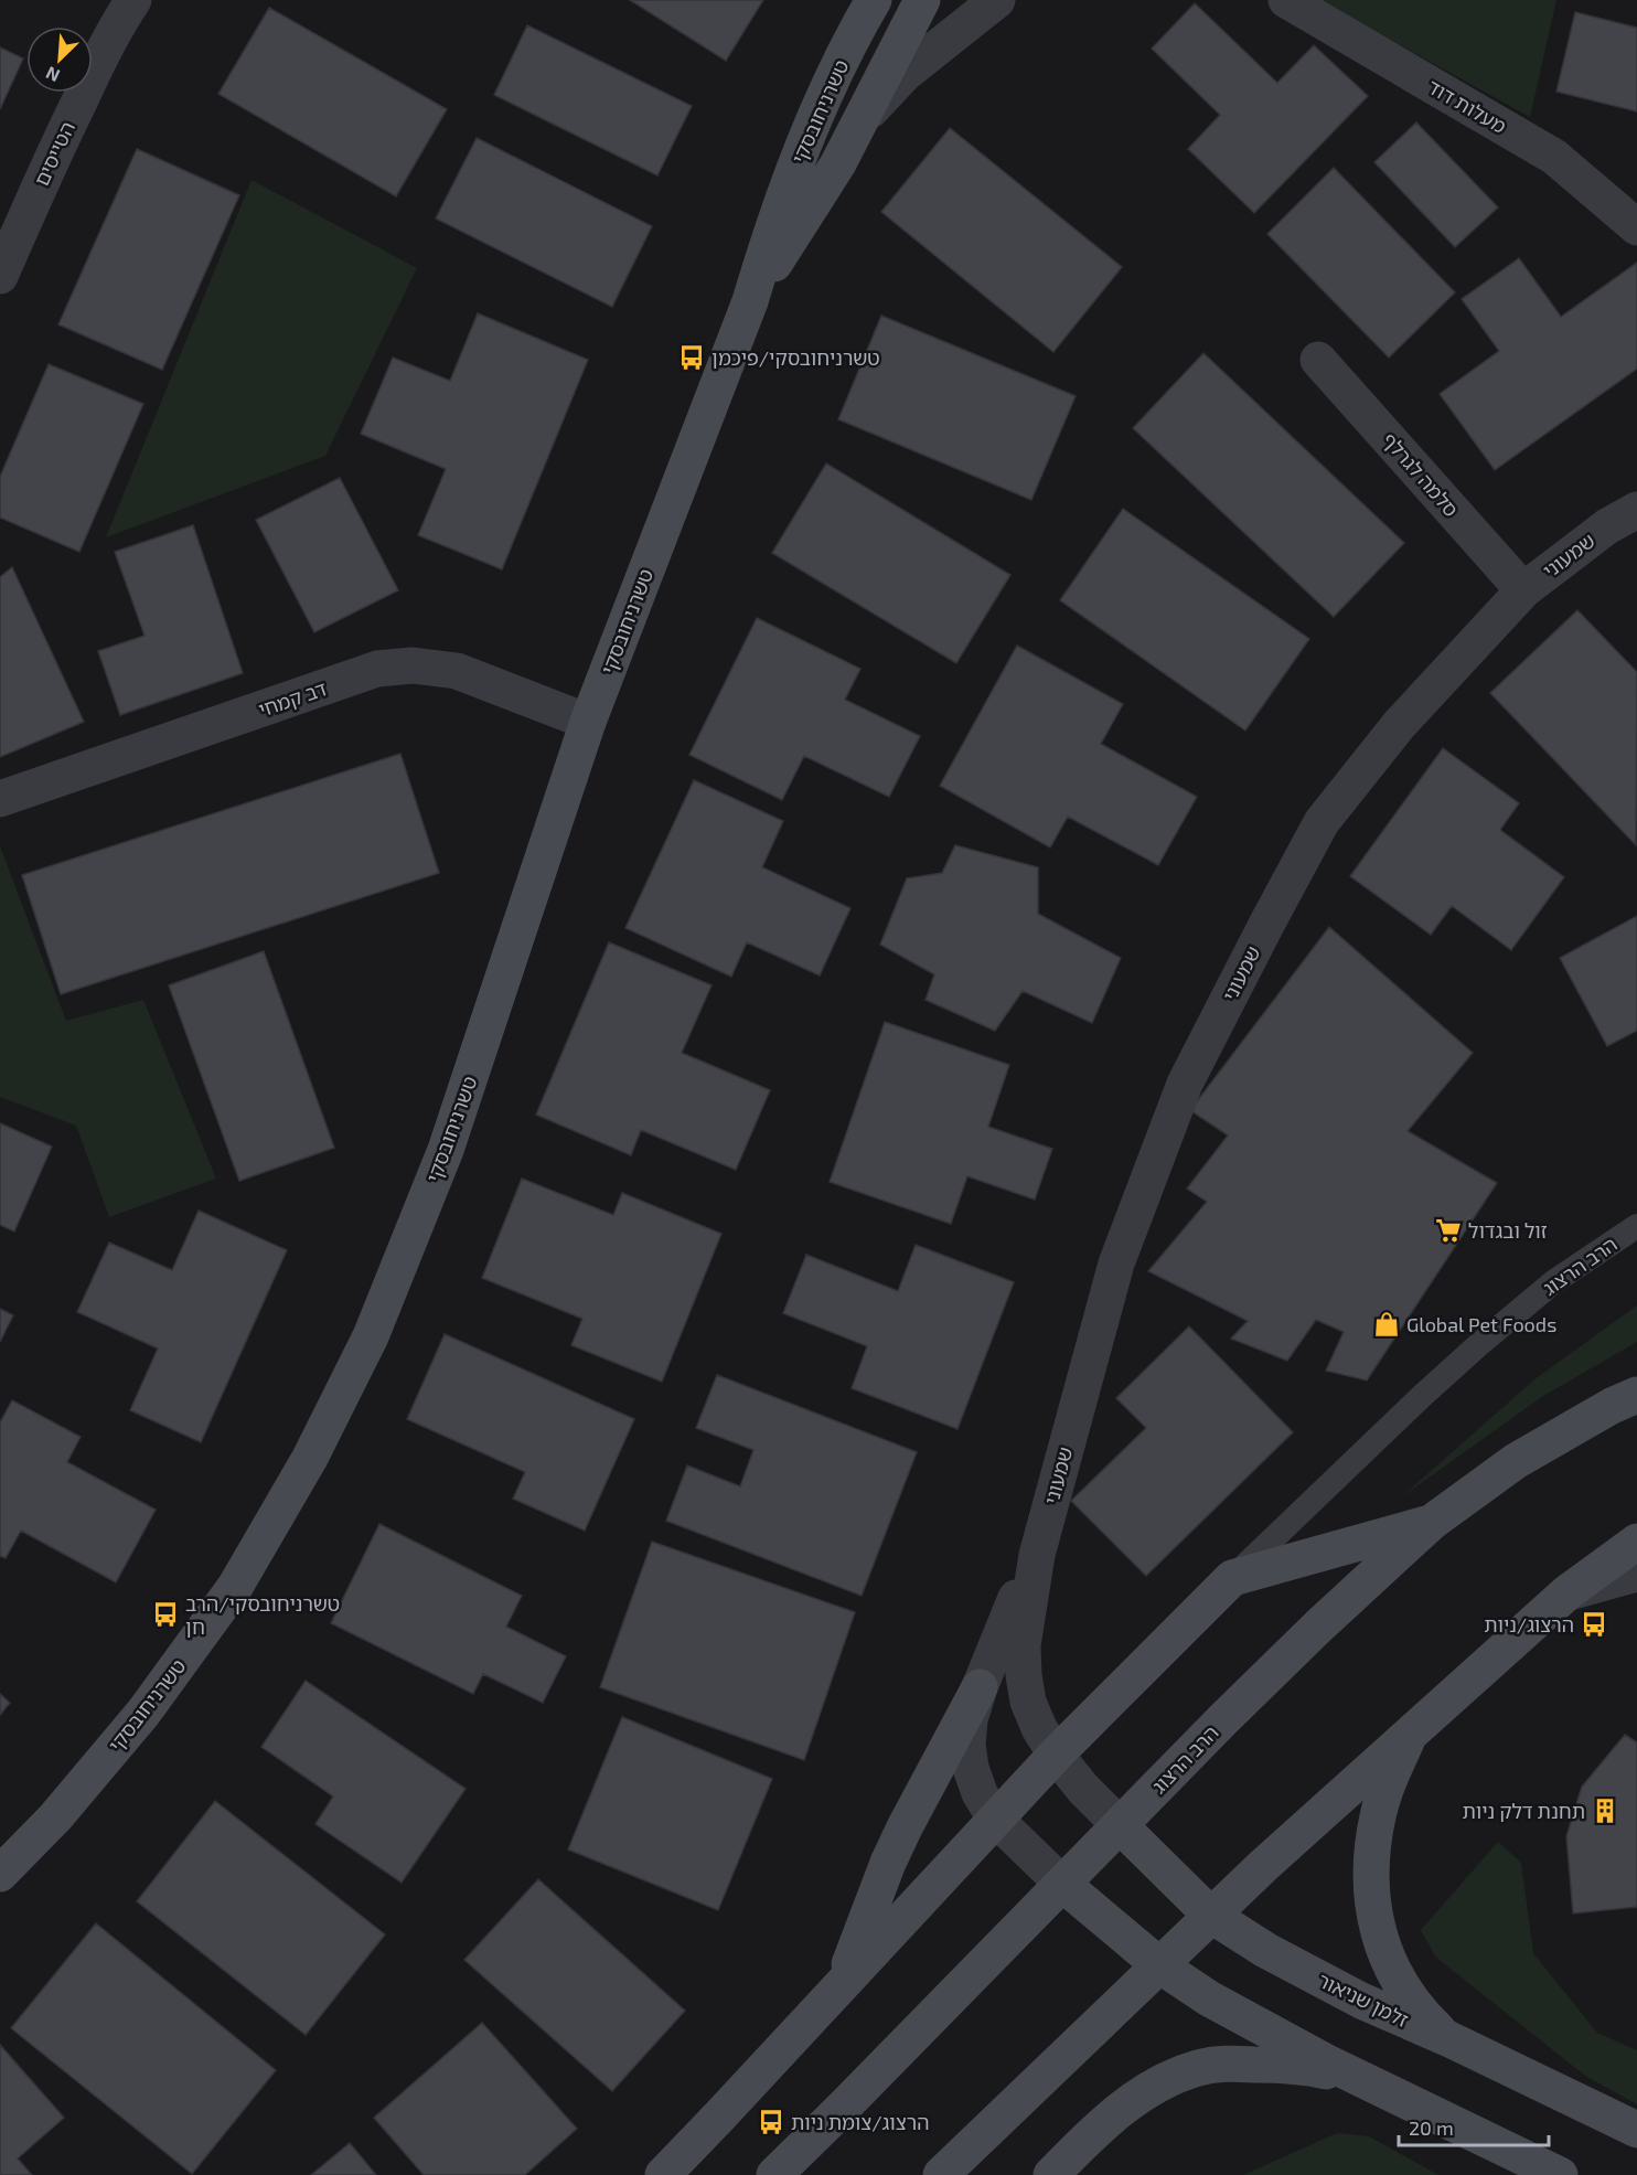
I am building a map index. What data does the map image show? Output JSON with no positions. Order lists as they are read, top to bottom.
{
  "streets": {
    "main road": ["טשרניחובסקי", "הרב הרצוג", "זלמן שניאור"],
    "street": [
      "מעלות דוד",
      "הטייסים",
      "סלמה לגרלף",
      "שמעוני",
      "דב קמחי"
    ]
  },
  "crossings": [
    ["טשרניחובסקי", "דב קמחי"],
    ["סלמה לגרלף", "שמעוני"],
    ["שמעוני", "הרב הרצוג"],
    ["שמעוני", "זלמן שניאור"],
    ["הרב הרצוג", "זלמן שניאור"]
  ],
  "places": {
    "bus stop": [
      "טשרניחובסקי/פיכמן",
      "טשרניחובסקי/הרב חן",
      "הרצוג/ניות",
      "הרצוג/צומת ניות"
    ],
    "supermarket": ["זול ובגדול"],
    "shop": ["Global Pet Foods"],
    "building": ["תחנת דלק ניות"]
  },
  "scale_bar": "20 m",
  "north": "bottom left"
}
